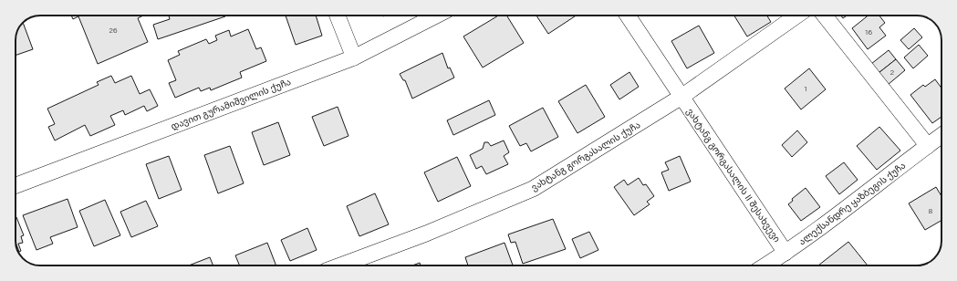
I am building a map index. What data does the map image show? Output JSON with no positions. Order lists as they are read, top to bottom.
{
  "streets": {
    "street": [
      "დავით გურამიშვილის ქუჩა",
      "ვახტანგ გორგასალის ქუჩა",
      "ვახტანგ გორგასალის II შესახვევი",
      "ალექსანდრე ყაზბეგის ქუჩა"
    ]
  },
  "crossings": [
    ["ვახტანგ გორგასალის ქუჩა", "ვახტანგ გორგასალის II შესახვევი"],
    ["ვახტანგ გორგასალის II შესახვევი", "ალექსანდრე ყაზბეგის ქუჩა"]
  ],
  "house_numbers": [
    "26",
    "16",
    "2",
    "1",
    "8"
  ]
}
